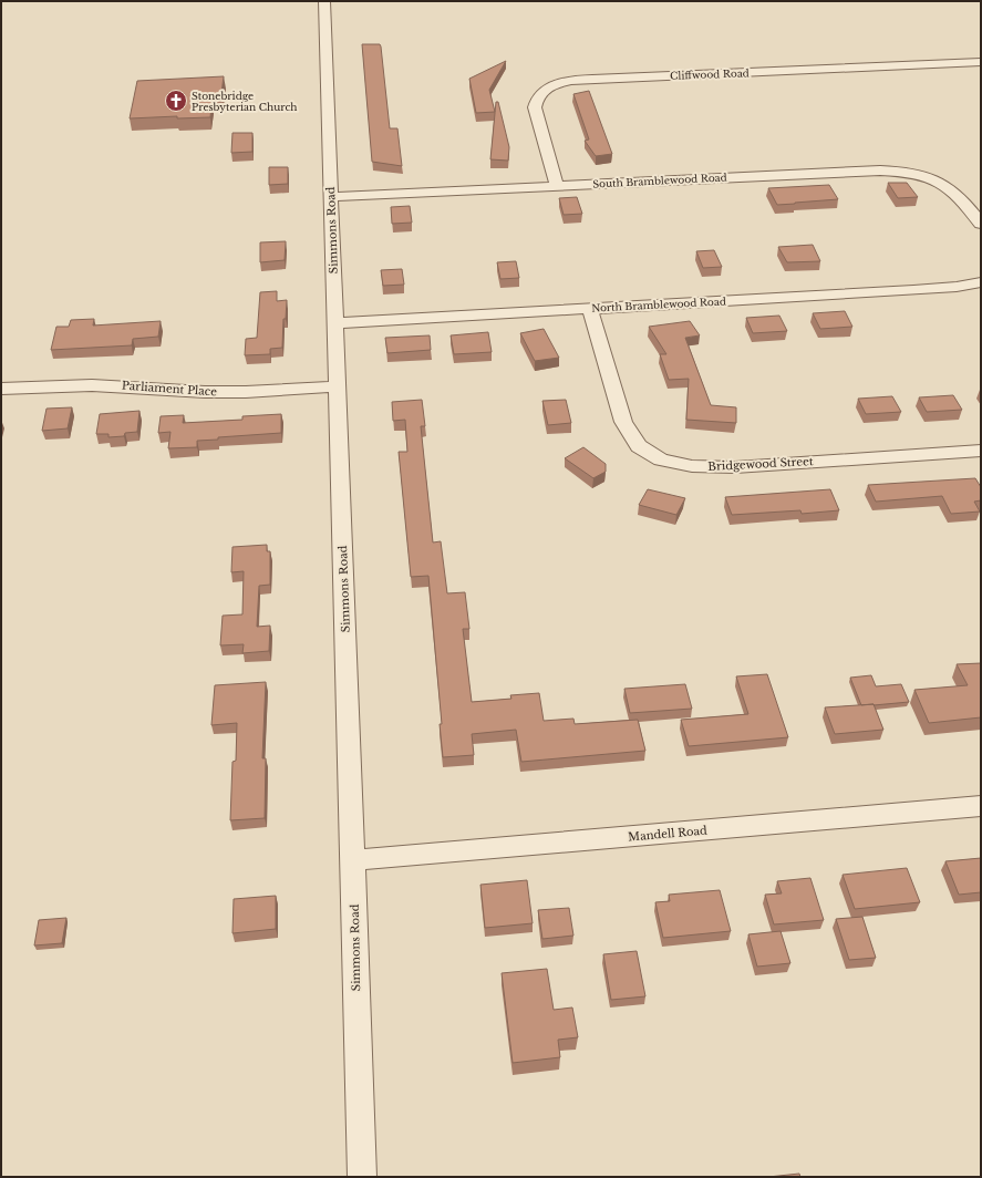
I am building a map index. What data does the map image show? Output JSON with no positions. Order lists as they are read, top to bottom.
{
  "streets": {
    "street": [
      "Cliffwood Road",
      "South Bramblewood Road",
      "Simmons Road",
      "North Bramblewood Road",
      "Parliament Place",
      "Bridgewood Street",
      "Mandell Road"
    ]
  },
  "crossings": [
    ["Cliffwood Road", "South Bramblewood Road"],
    ["South Bramblewood Road", "Simmons Road"],
    ["Simmons Road", "North Bramblewood Road"],
    ["Simmons Road", "Parliament Place"],
    ["Simmons Road", "Mandell Road"],
    ["North Bramblewood Road", "Bridgewood Street"]
  ],
  "places": {
    "church": ["Stonebridge Presbyterian Church"]
  }
}
